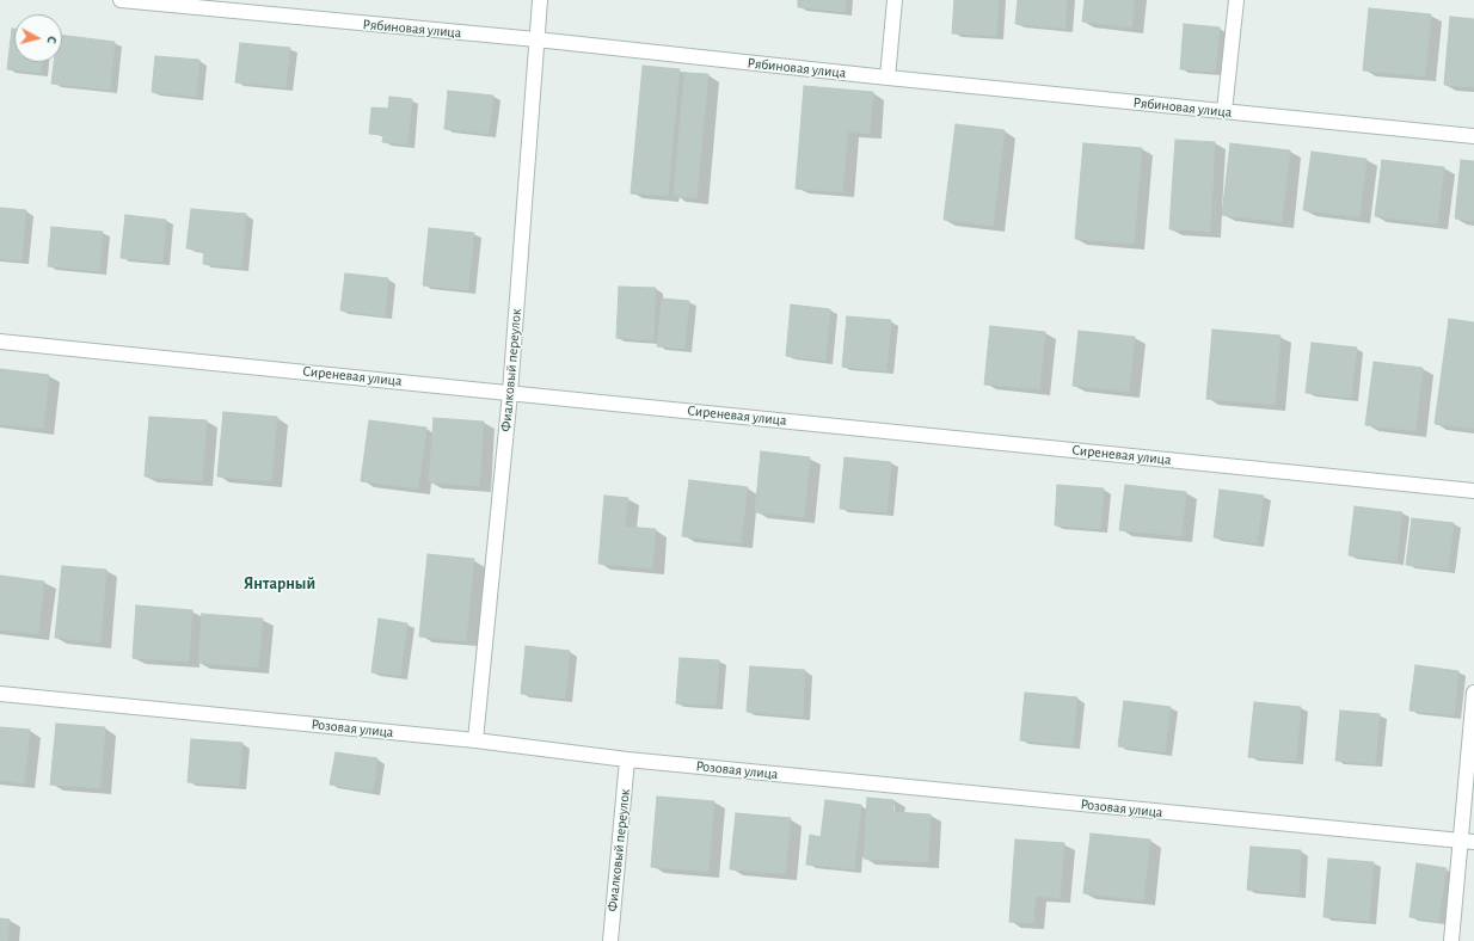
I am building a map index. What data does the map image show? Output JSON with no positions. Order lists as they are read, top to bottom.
{
  "streets": {
    "street": [
      "Рябиновая улица",
      "Фиалковый переулок",
      "Сиреневая улица",
      "Розовая улица"
    ]
  },
  "crossings": [
    ["Рябиновая улица", "Фиалковый переулок"],
    ["Фиалковый переулок", "Сиреневая улица"],
    ["Фиалковый переулок", "Розовая улица"]
  ],
  "districts": ["Янтарный"],
  "north": "right"
}
